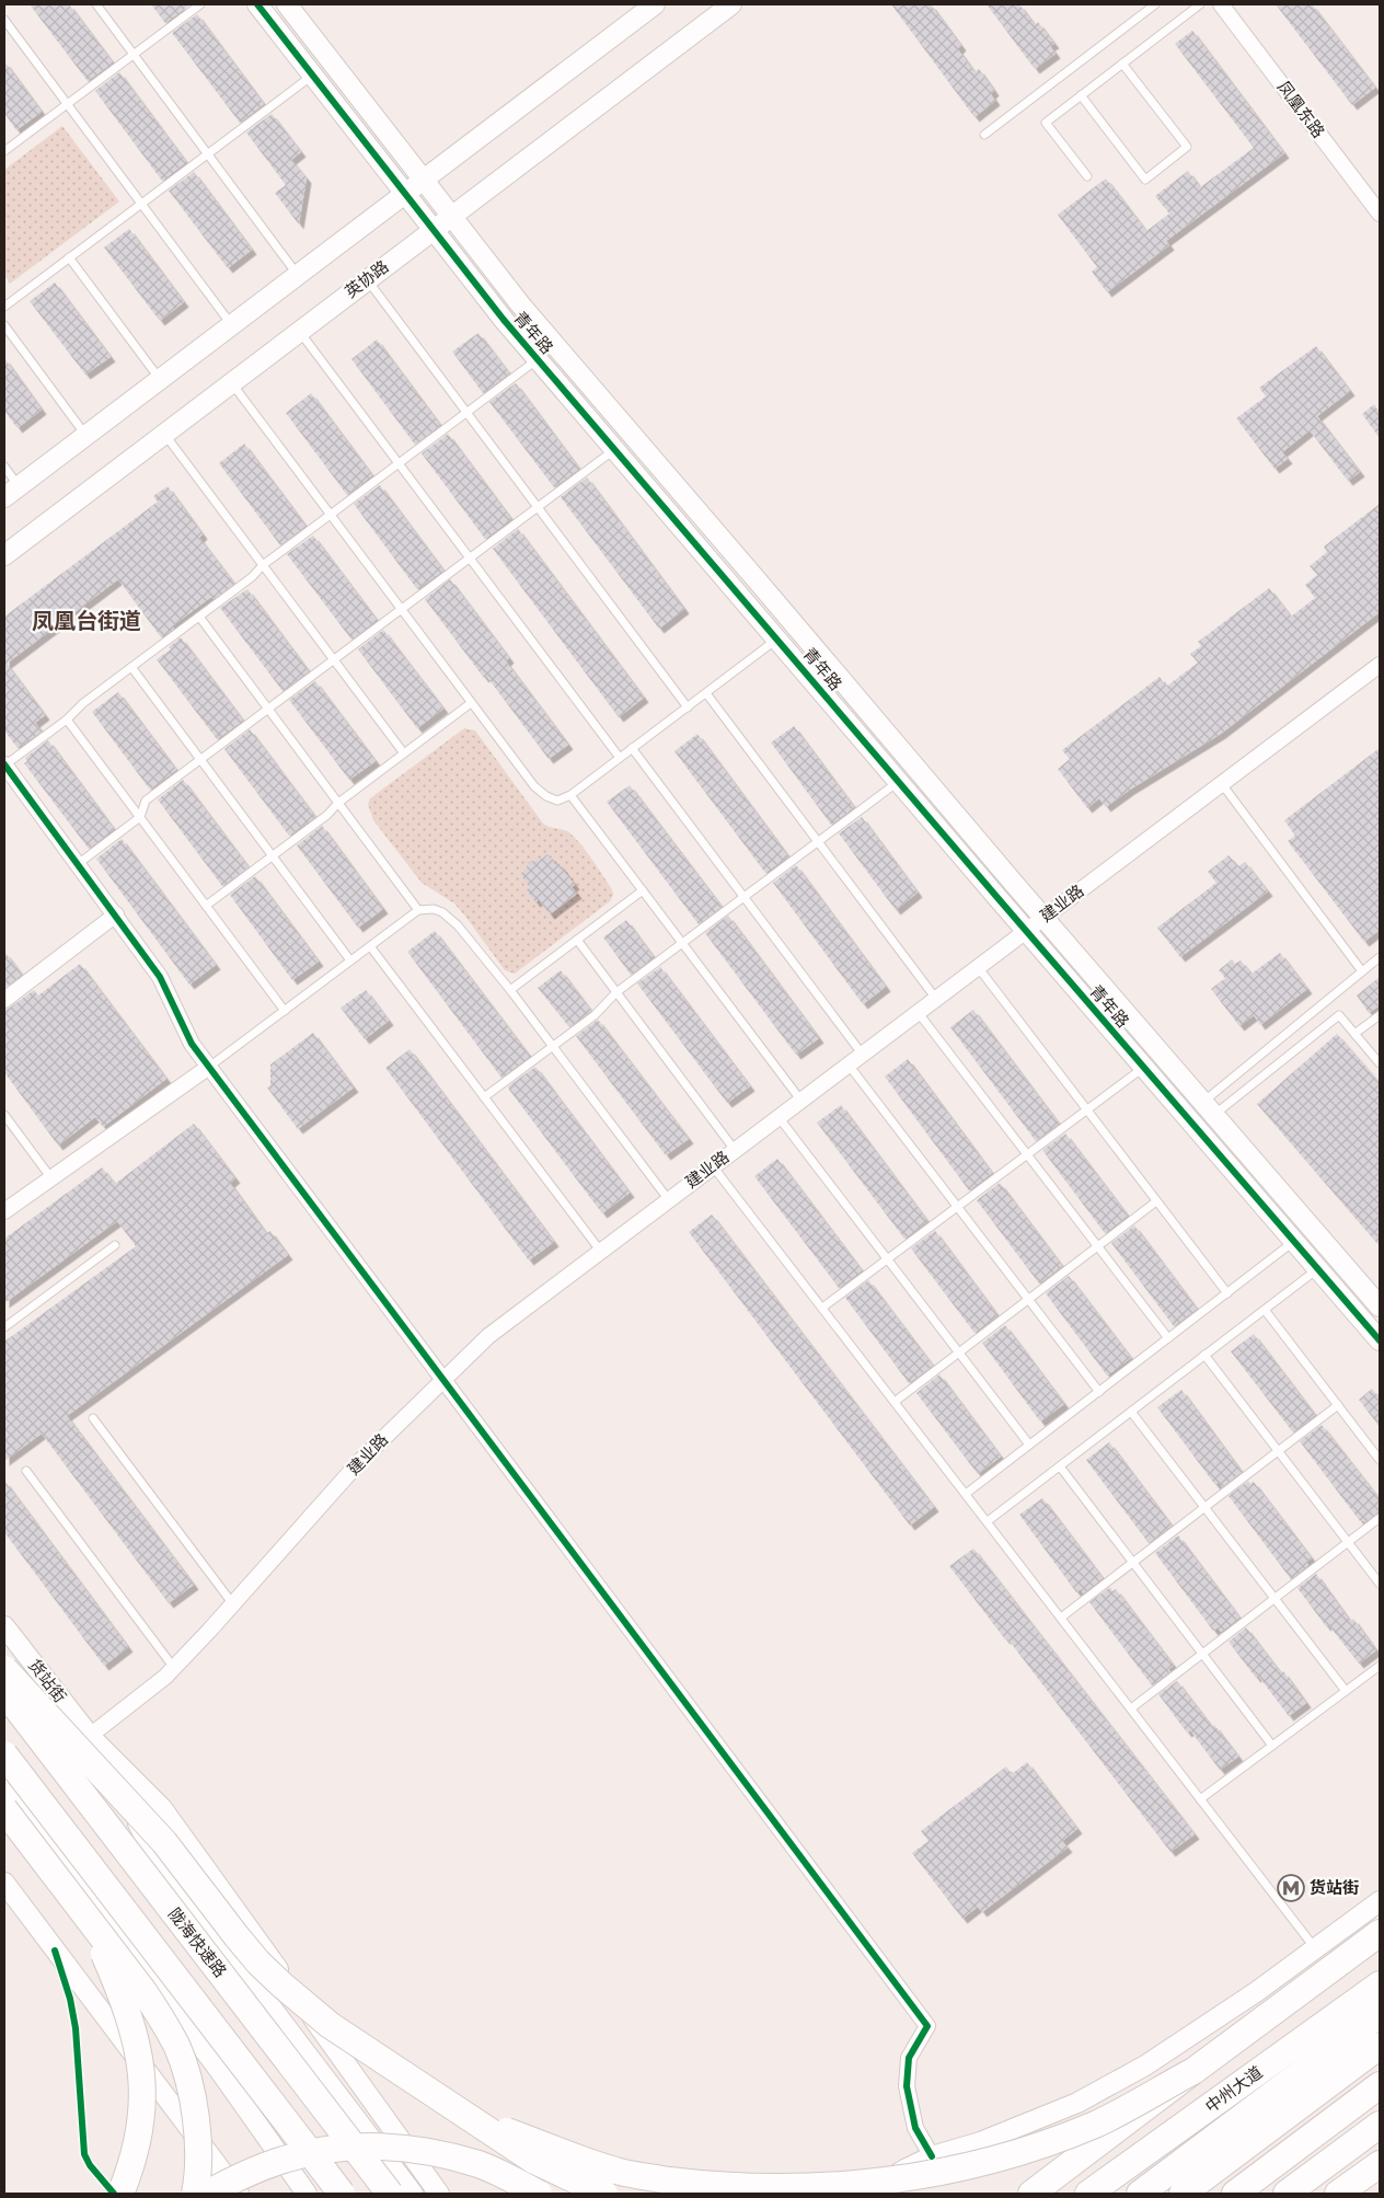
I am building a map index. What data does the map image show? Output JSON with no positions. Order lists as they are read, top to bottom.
{
  "streets": {
    "highway": ["陇海快速路", "中州大道"],
    "street": [
      "凤凰东路",
      "英协路",
      "青年路",
      "建业路",
      "货站街"
    ]
  },
  "crossings": [
    ["英协路", "青年路"],
    ["青年路", "建业路"],
    ["建业路", "货站街"]
  ],
  "districts": ["凤凰台街道"],
  "places": {
    "metro station": ["货站街"]
  }
}
